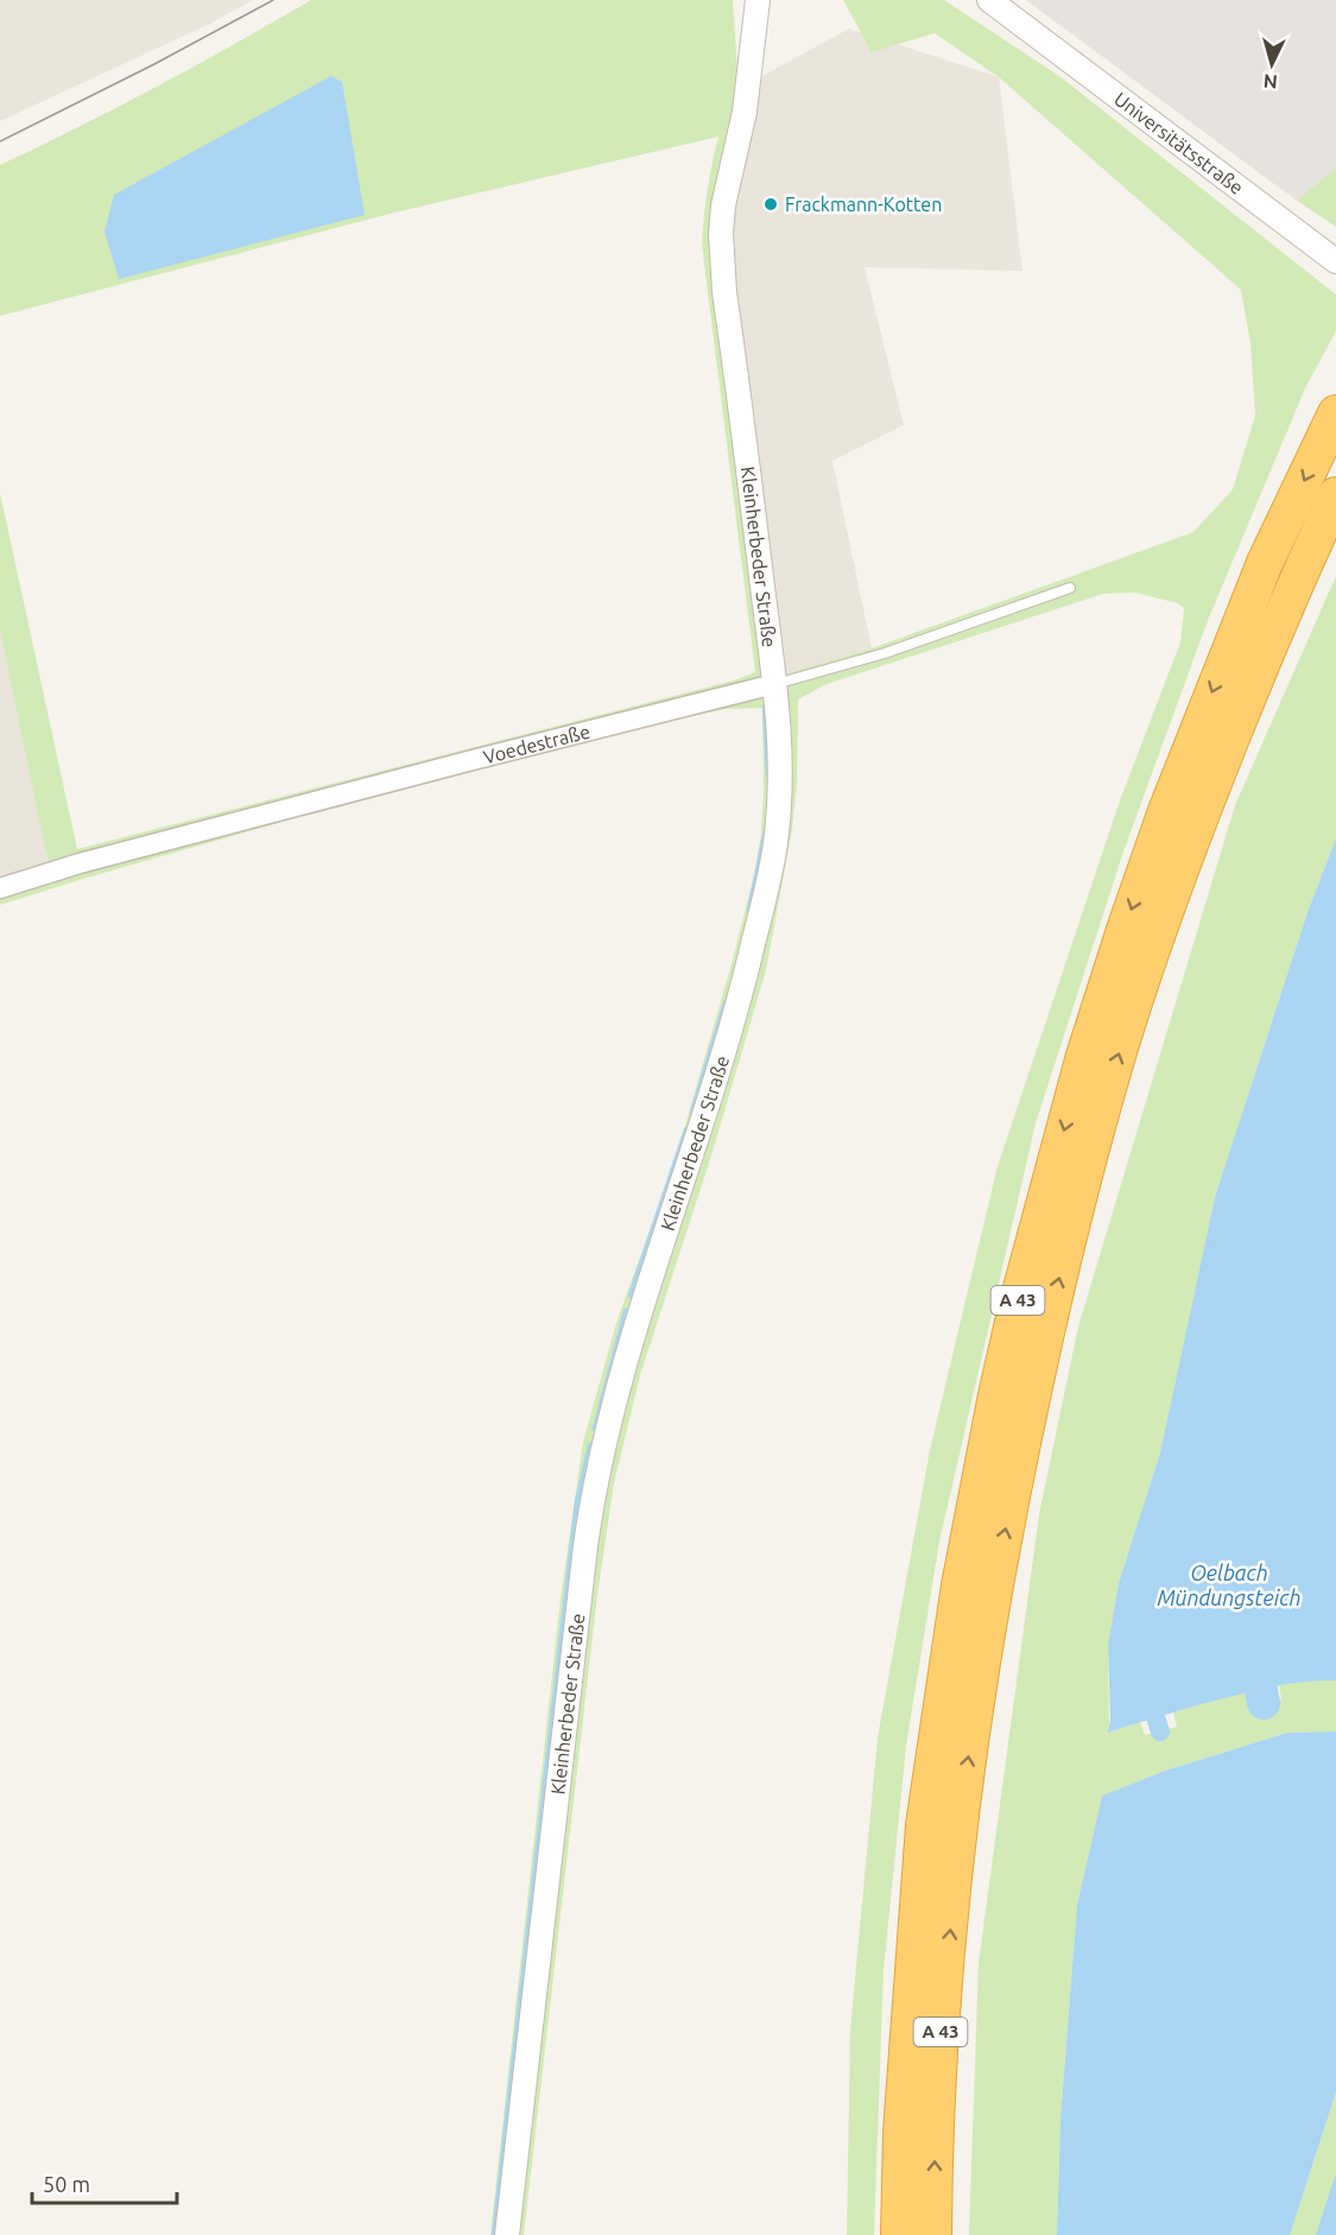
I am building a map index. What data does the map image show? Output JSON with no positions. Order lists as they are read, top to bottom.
{
  "streets": {
    "highway": ["A 43"],
    "street": ["Universitätsstraße", "Kleinherbeder Straße", "Voedestraße"]
  },
  "crossings": [
    ["Kleinherbeder Straße", "Voedestraße"]
  ],
  "water": ["Oelbach Mündungsteich"],
  "places": ["Frackmann-Kotten"],
  "scale_bar": "50 m",
  "north": "bottom"
}
